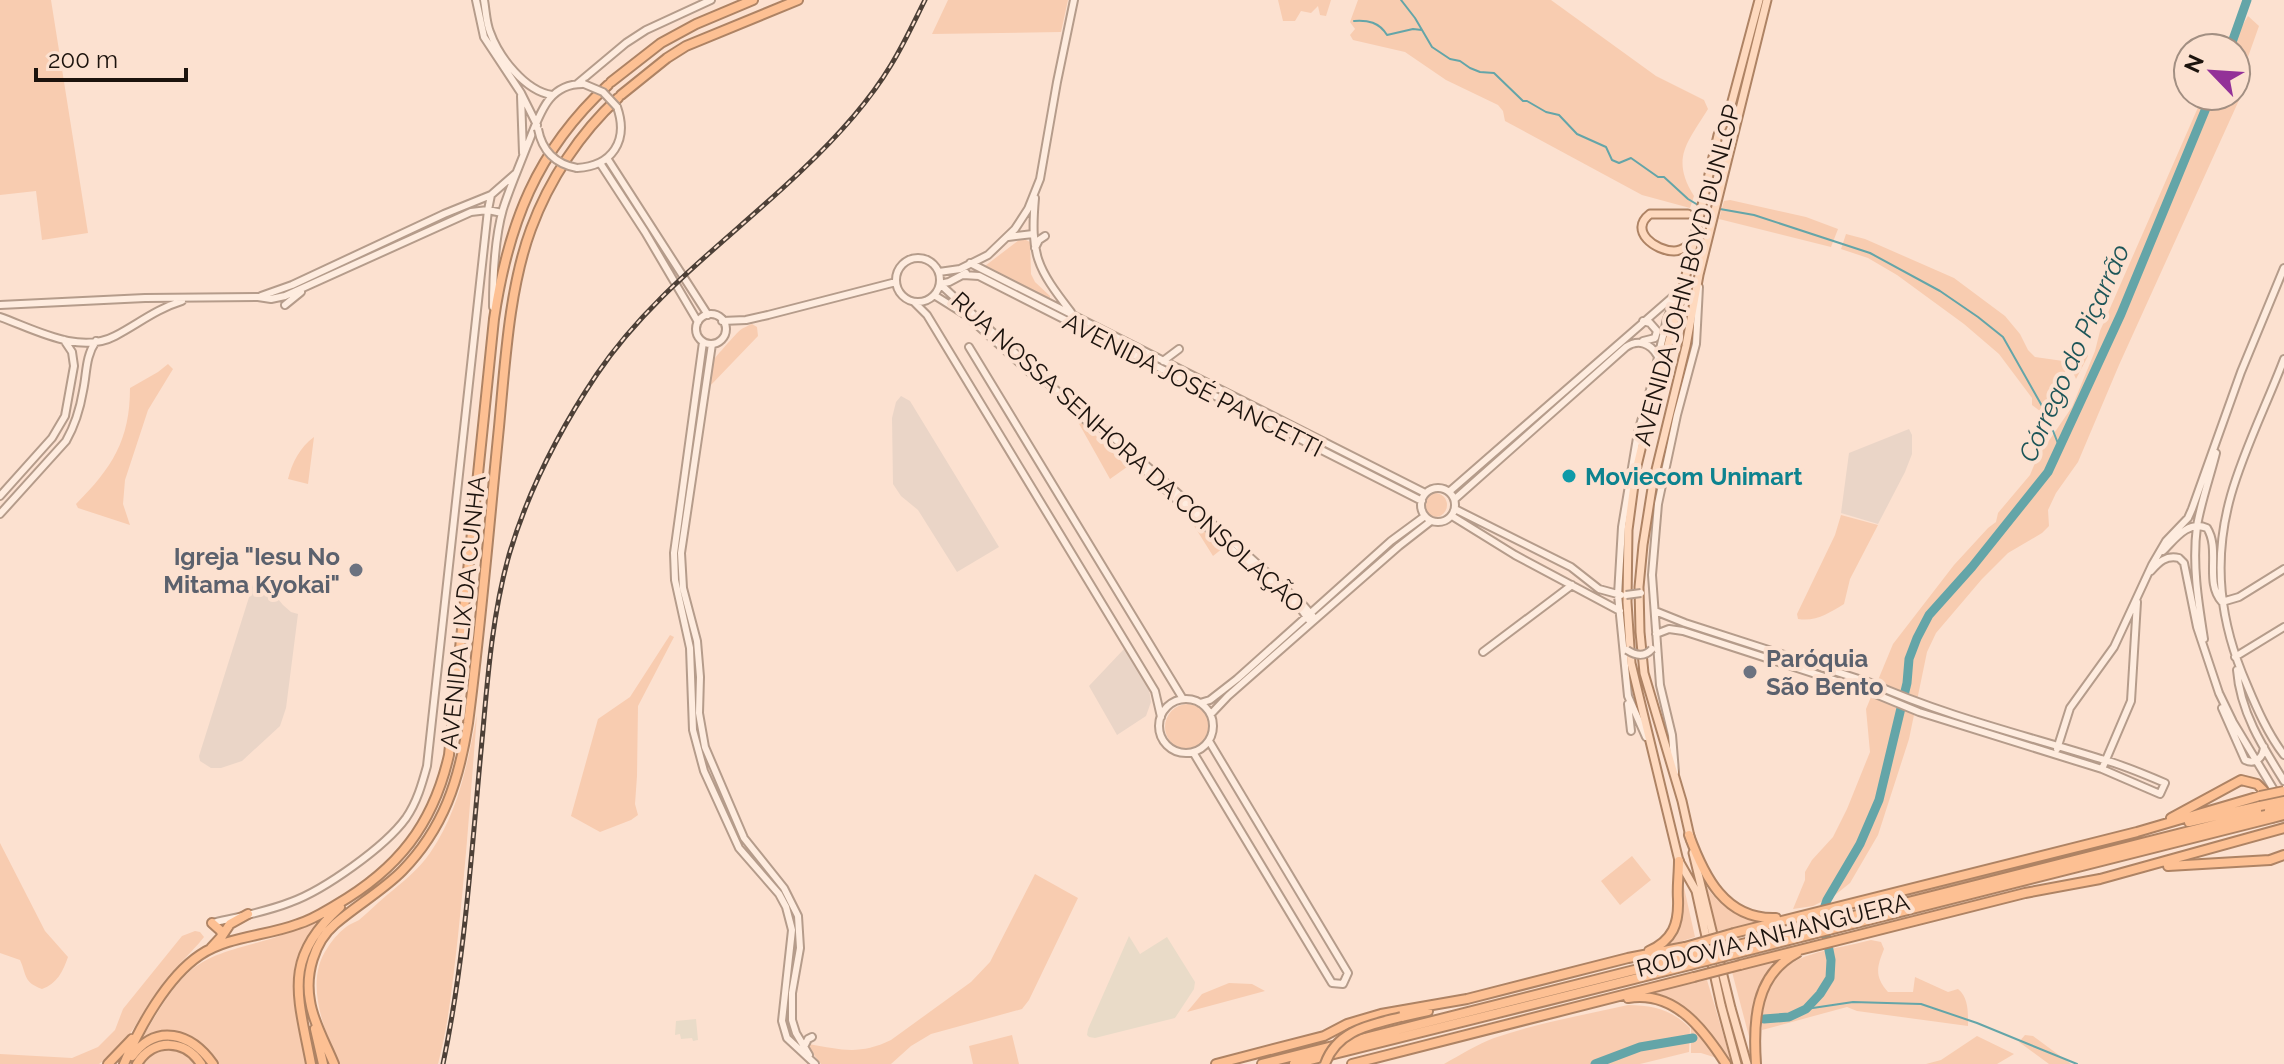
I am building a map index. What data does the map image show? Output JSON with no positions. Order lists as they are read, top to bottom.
{
  "streets": {
    "highway": ["AVENIDA LIX DA CUNHA", "RODOVIA ANHANGUERA"],
    "main road": ["AVENIDA JOHN BOYD DUNLOP"],
    "street": ["AVENIDA JOSÉ PANCETTI", "RUA NOSSA SENHORA DA CONSOLAÇÃO"]
  },
  "water": ["Córrego do Piçarrão"],
  "places": ["Moviecom Unimart", "Igreja \"Iesu No Mitama Kyokai\"", "Paróquia São Bento"],
  "scale_bar": "200 m",
  "north": "top left"
}
